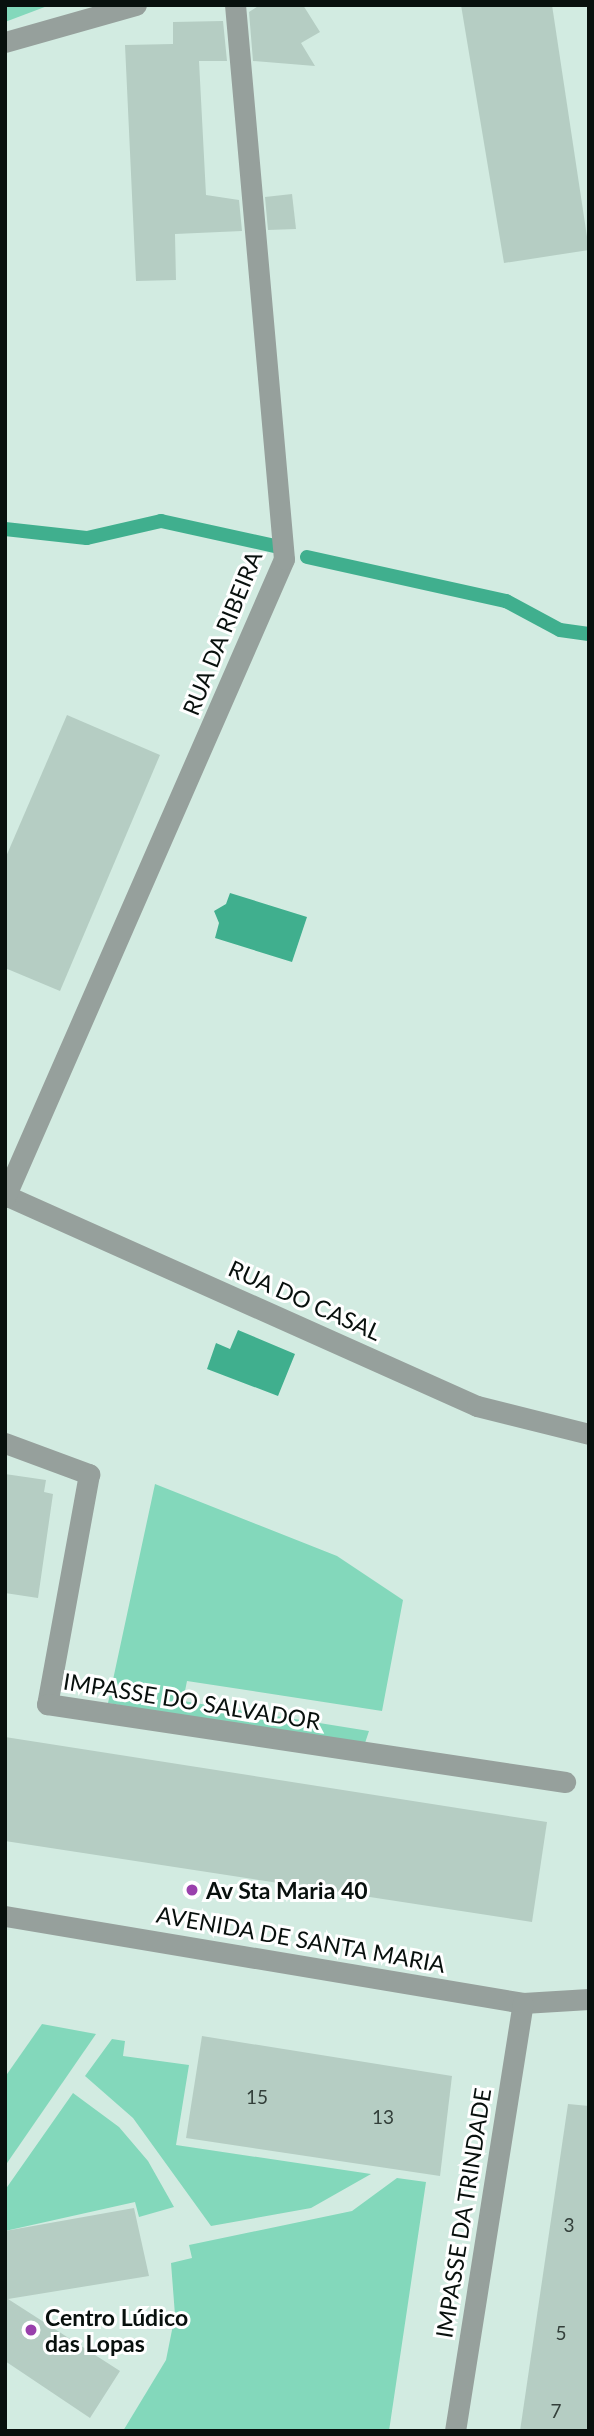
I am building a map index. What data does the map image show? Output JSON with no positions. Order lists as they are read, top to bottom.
{
  "streets": {
    "street": [
      "RUA DA RIBEIRA",
      "RUA DO CASAL",
      "IMPASSE DO SALVADOR",
      "AVENIDA DE SANTA MARIA",
      "IMPASSE DA TRINDADE"
    ]
  },
  "crossings": [
    ["RUA DA RIBEIRA", "RUA DO CASAL"],
    ["AVENIDA DE SANTA MARIA", "IMPASSE DA TRINDADE"]
  ],
  "places": ["Av Sta Maria 40", "Centro Lúdico das Lopas"],
  "house_numbers": [
    "15",
    "13",
    "3",
    "5",
    "7"
  ]
}
